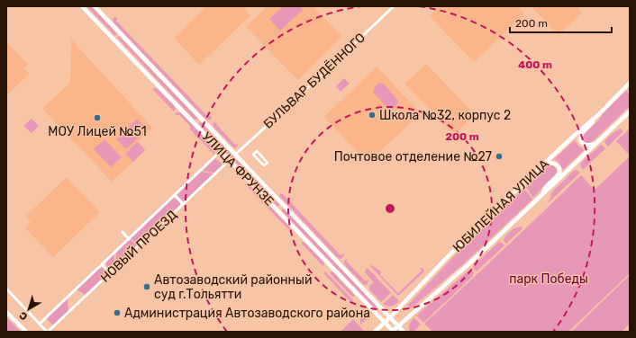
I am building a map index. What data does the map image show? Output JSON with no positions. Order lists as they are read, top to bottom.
{
  "streets": {
    "main road": ["УЛИЦА ФРУНЗЕ", "ЮБИЛЕЙНАЯ УЛИЦА"],
    "street": ["БУЛЬВАР БУДЁННОГО", "НОВЫЙ ПРОЕЗД"]
  },
  "crossings": [
    ["БУЛЬВАР БУДЁННОГО", "УЛИЦА ФРУНЗЕ"],
    ["УЛИЦА ФРУНЗЕ", "ЮБИЛЕЙНАЯ УЛИЦА"],
    ["УЛИЦА ФРУНЗЕ", "НОВЫЙ ПРОЕЗД"]
  ],
  "parks": ["парк Победы"],
  "places": [
    "Школа №32, корпус 2",
    "МОУ Лицей №51",
    "Почтовое отделение №27",
    "Автозаводский районный суд г.Тольятти",
    "Администрация Автозаводского района"
  ],
  "scale_bar": "200 m",
  "north": "bottom left",
  "rings": ["400 m", "200 m"]
}
